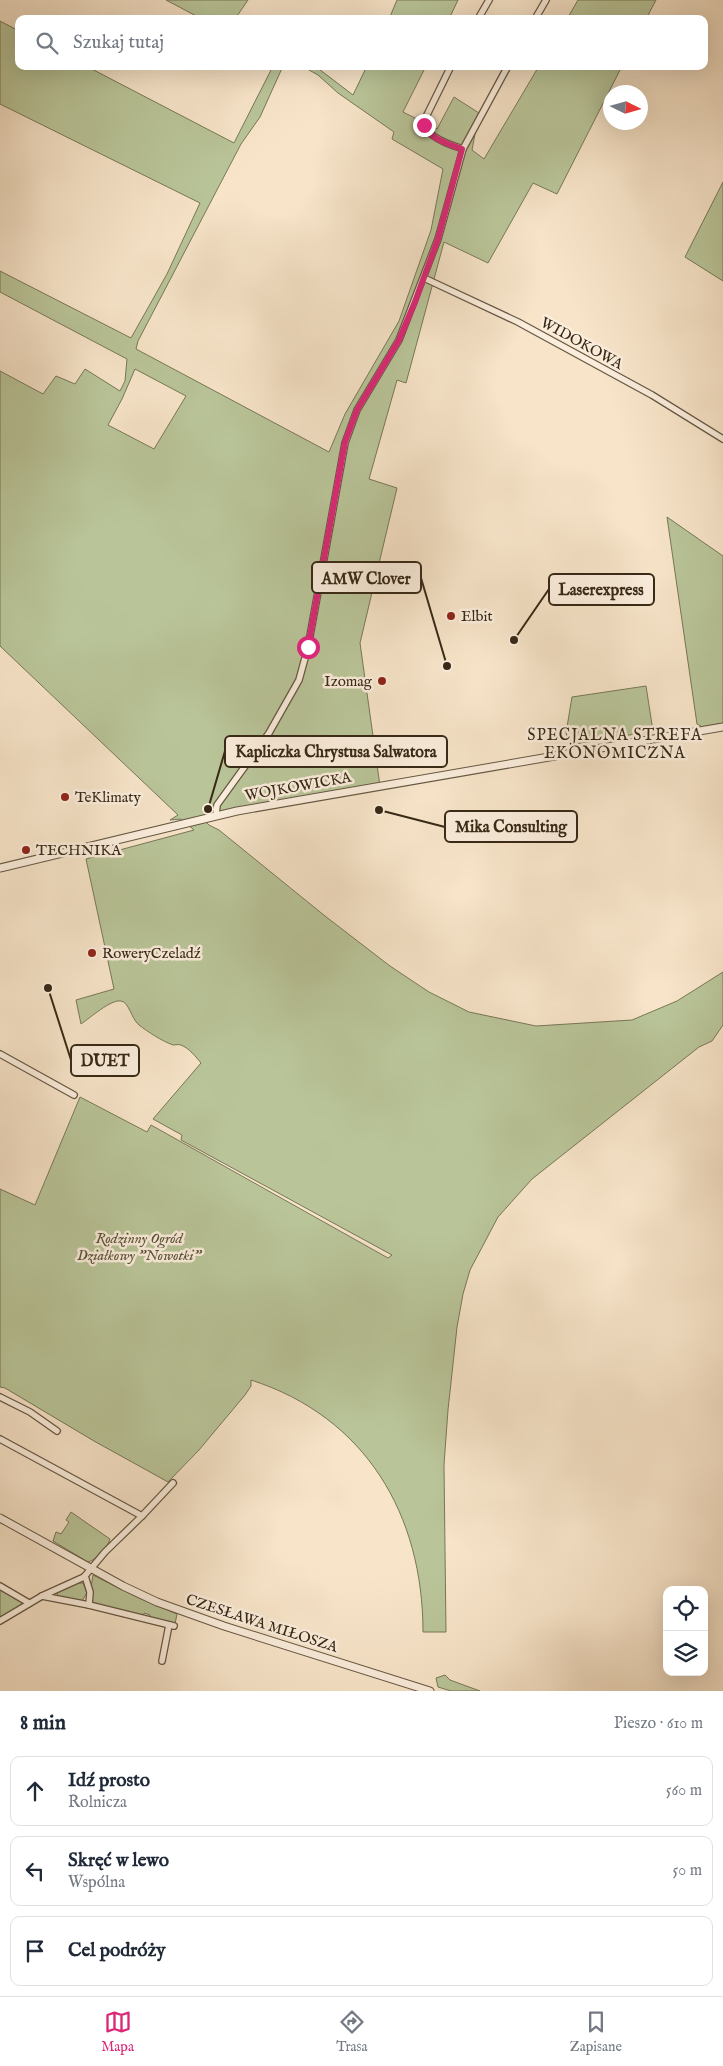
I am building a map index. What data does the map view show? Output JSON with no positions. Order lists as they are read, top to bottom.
{
  "streets": {
    "street": ["WIDOKOWA", "WOJKOWICKA", "CZESŁAWA MIŁOSZA"]
  },
  "districts": ["SPECJALNA STREFA EKONOMICZNA"],
  "parks": ["Rodzinny Ogród Działkowy \"Nowotki\""],
  "places": [
    "Elbit",
    "Laserexpress",
    "AMW Clover",
    "Izomag",
    "TeKlimaty",
    "Kapliczka Chrystusa Salwatora",
    "Mika Consulting",
    "TECHNIKA",
    "RoweryCzeladź",
    "DUET"
  ],
  "north": "right",
  "page": {
    "search": "Szukaj tutaj",
    "heading": ["8 min", "Pieszo · 610 m"],
    "list": [
      ["Idź prosto", "Rolnicza", "560 m"],
      ["Skręć w lewo", "Wspólna", "50 m"],
      "Cel podróży"
    ],
    "nav": ["Mapa", "Trasa", "Zapisane"]
  }
}
